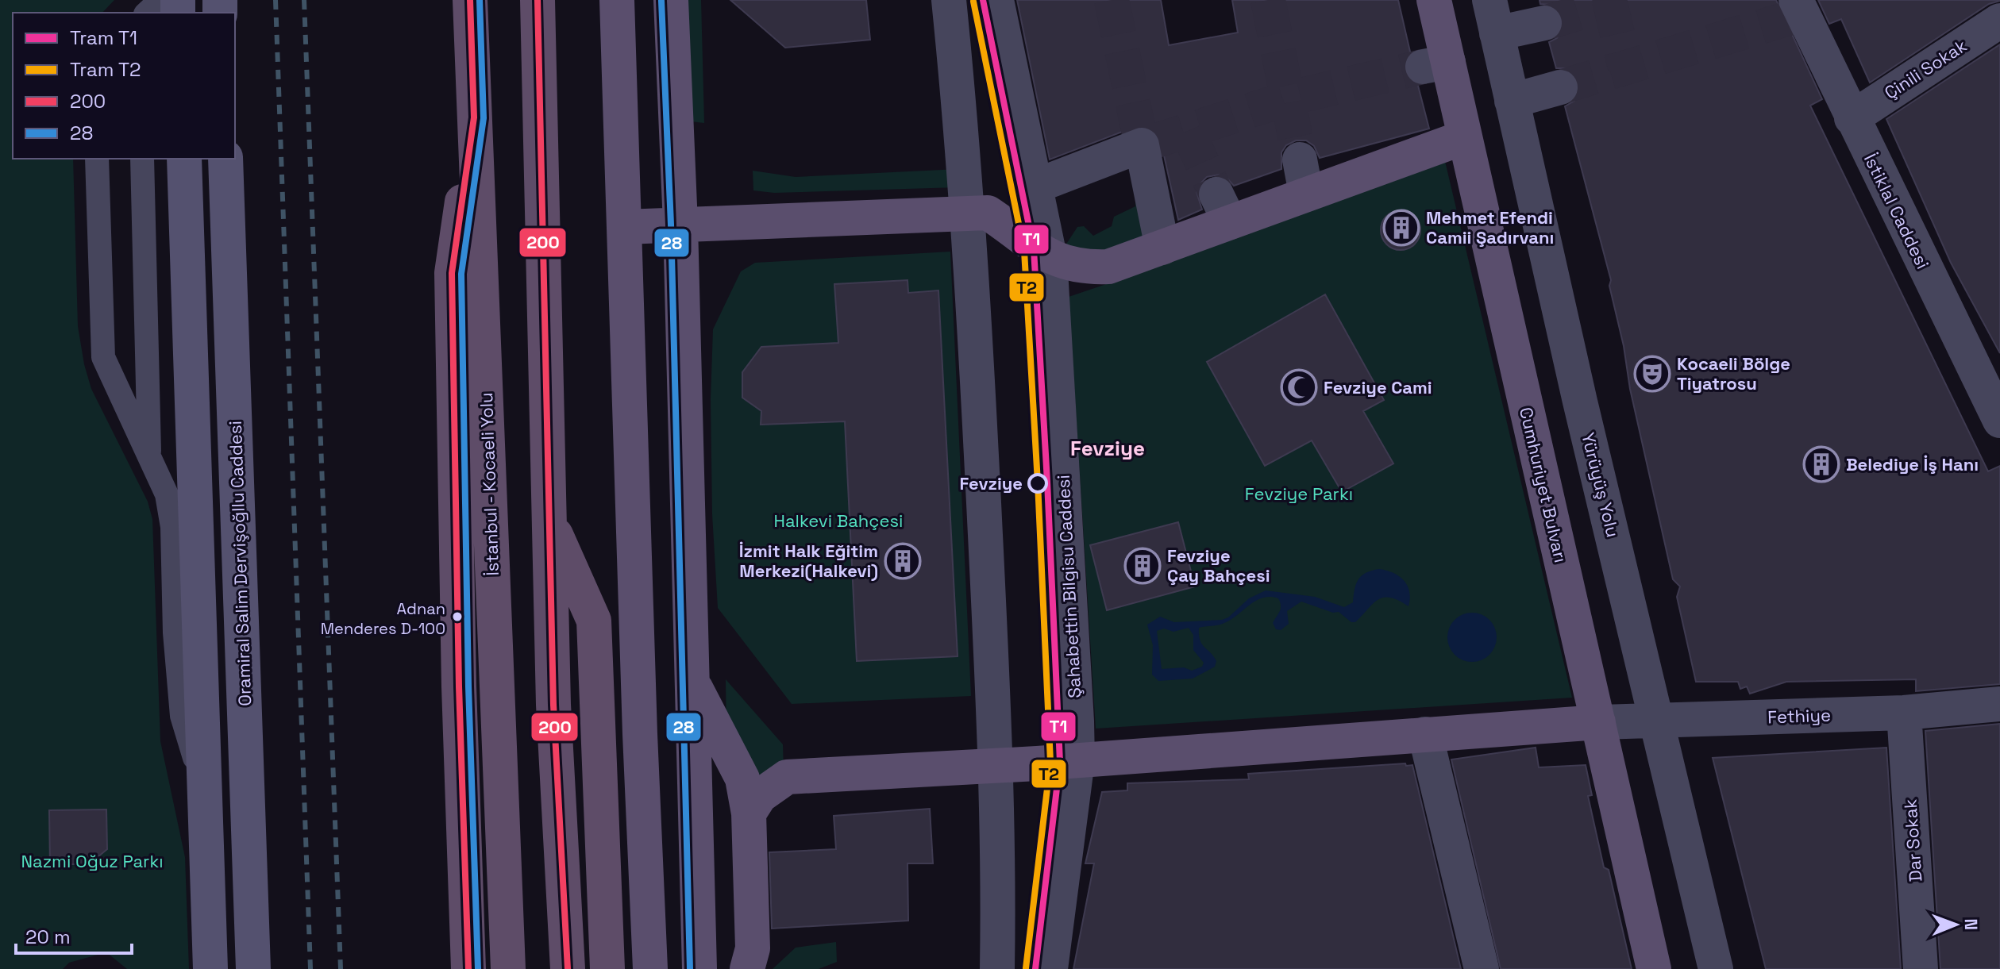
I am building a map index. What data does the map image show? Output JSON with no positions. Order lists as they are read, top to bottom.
{
  "streets": {
    "highway": ["İstanbul - Kocaeli Yolu"],
    "main road": ["Cumhuriyet Bulvarı", "Oramiral Salim Dervişoğllu Caddesi"],
    "street": [
      "Çinili Sokak",
      "İstiklal Caddesi",
      "Yürüyüş Yolu",
      "Şahabettin Bilgisu Caddesi",
      "Fethiye",
      "Dar Sokak"
    ]
  },
  "crossings": [
    ["Çinili Sokak", "İstiklal Caddesi"],
    ["Cumhuriyet Bulvarı", "Fethiye"],
    ["Yürüyüş Yolu", "Fethiye"],
    ["Fethiye", "Dar Sokak"]
  ],
  "districts": ["Fevziye"],
  "parks": ["Fevziye Parkı", "Halkevi Bahçesi", "Nazmi Oğuz Parkı"],
  "places": {
    "building": [
      "Mehmet Efendi Camii Şadırvanı",
      "Belediye İş Hanı",
      "İzmit Halk Eğitim Merkezi(Halkevi)",
      "Fevziye Çay Bahçesi"
    ],
    "theatre": ["Kocaeli Bölge Tiyatrosu"],
    "mosque": ["Fevziye Cami"],
    "other": ["Fevziye", "Adnan Menderes D-100"]
  },
  "lines": [
    "tram line T1",
    "transit line 200",
    "transit line 28",
    "tram line T2"
  ],
  "legend": [
    "Tram T1",
    "Tram T2",
    "200",
    "28"
  ],
  "scale_bar": "20 m",
  "north": "right"
}
